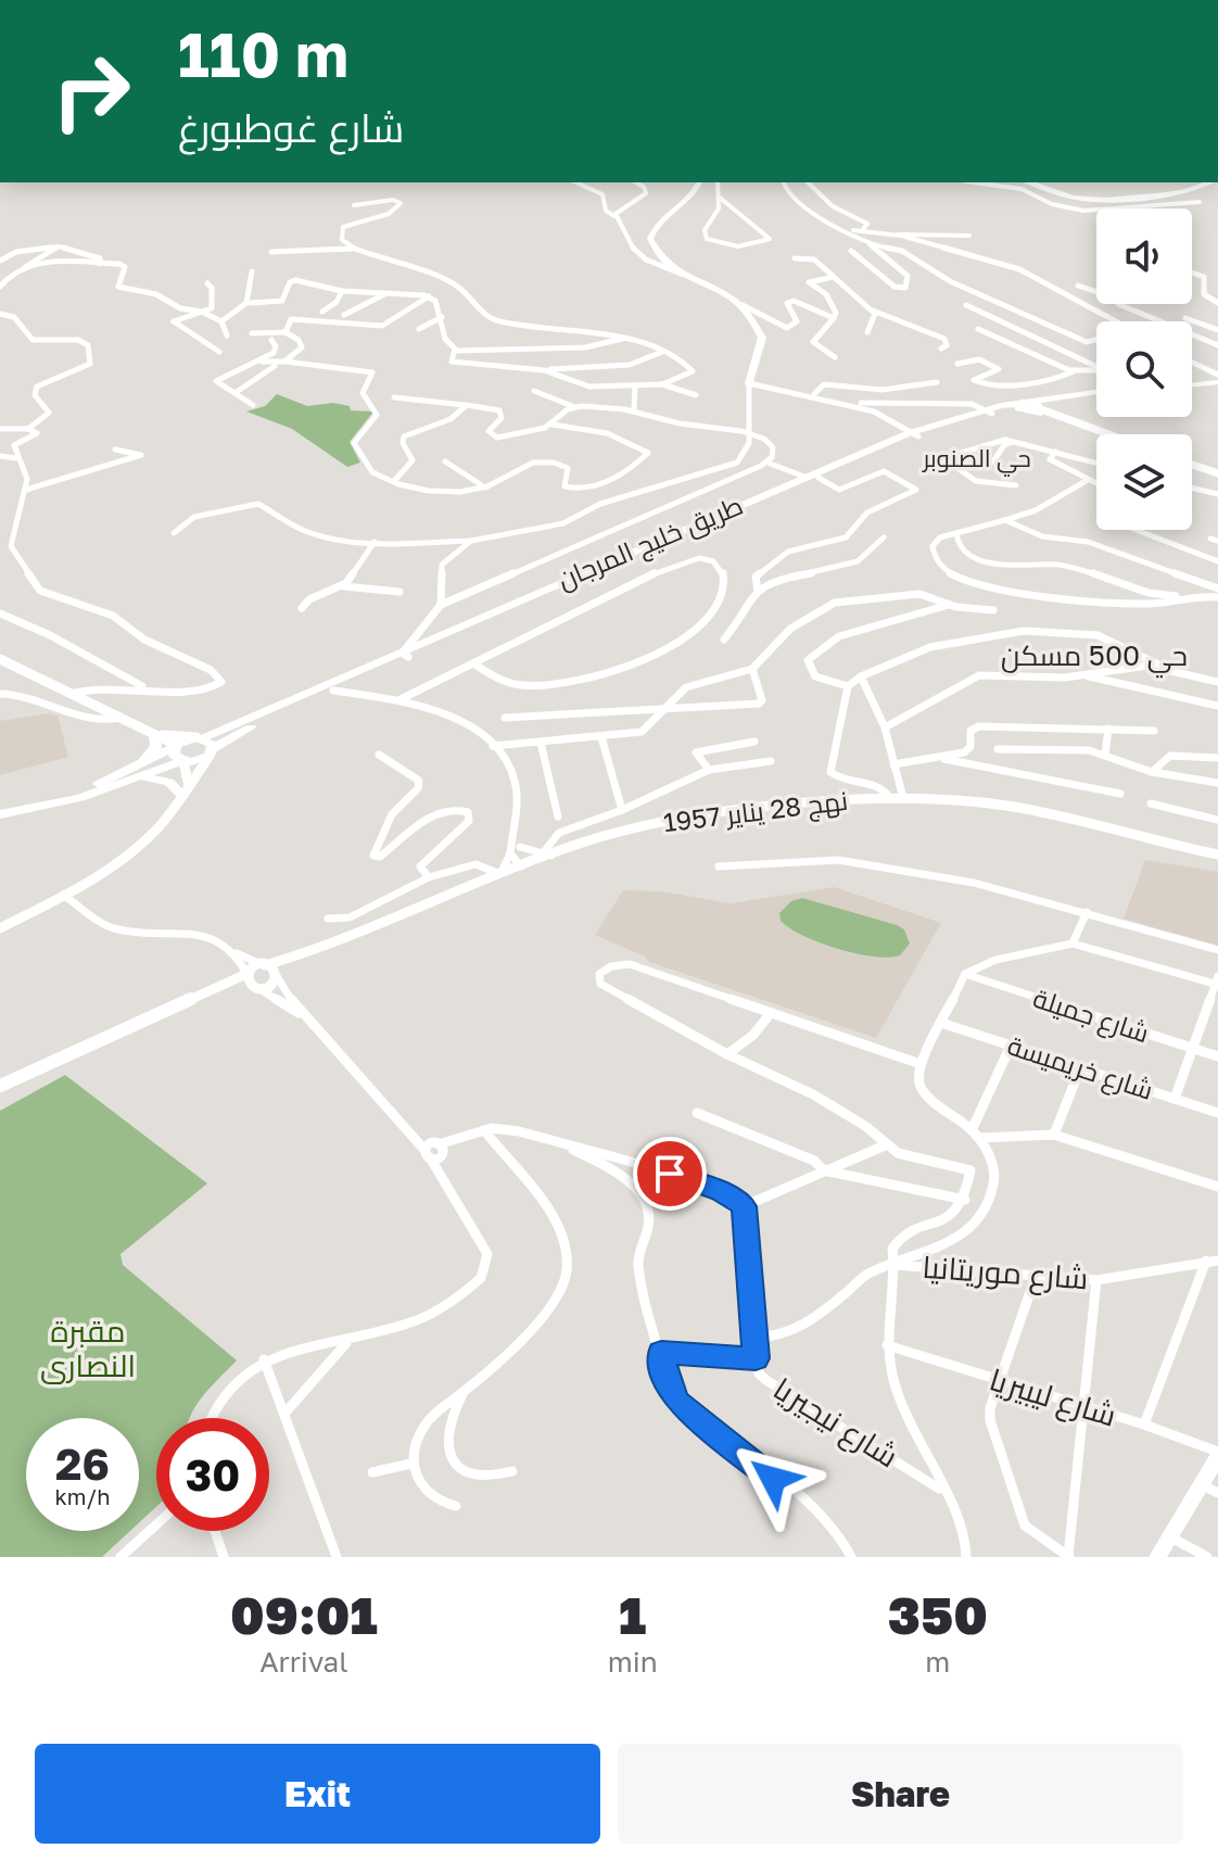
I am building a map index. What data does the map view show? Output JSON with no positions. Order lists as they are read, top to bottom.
{
  "streets": {
    "main road": ["طريق خليج المرجان"],
    "street": [
      "نهج 28 يناير 1957",
      "شارع جميلة",
      "شارع خريميسة",
      "شارع موريتانيا",
      "شارع ليبيريا",
      "شارع نيجيريا"
    ]
  },
  "districts": ["حي الصنوبر", "حي 500 مسكن"],
  "parks": ["مقبرة النصارى"],
  "page": {
    "turn": ["110 m", "شارع غوطبورغ"],
    "speed": "26 km/h",
    "limit": "30",
    "eta": [
      "09:01",
      "Arrival",
      "1",
      "min",
      "350",
      "m"
    ],
    "buttons": ["Exit", "Share"]
  }
}
